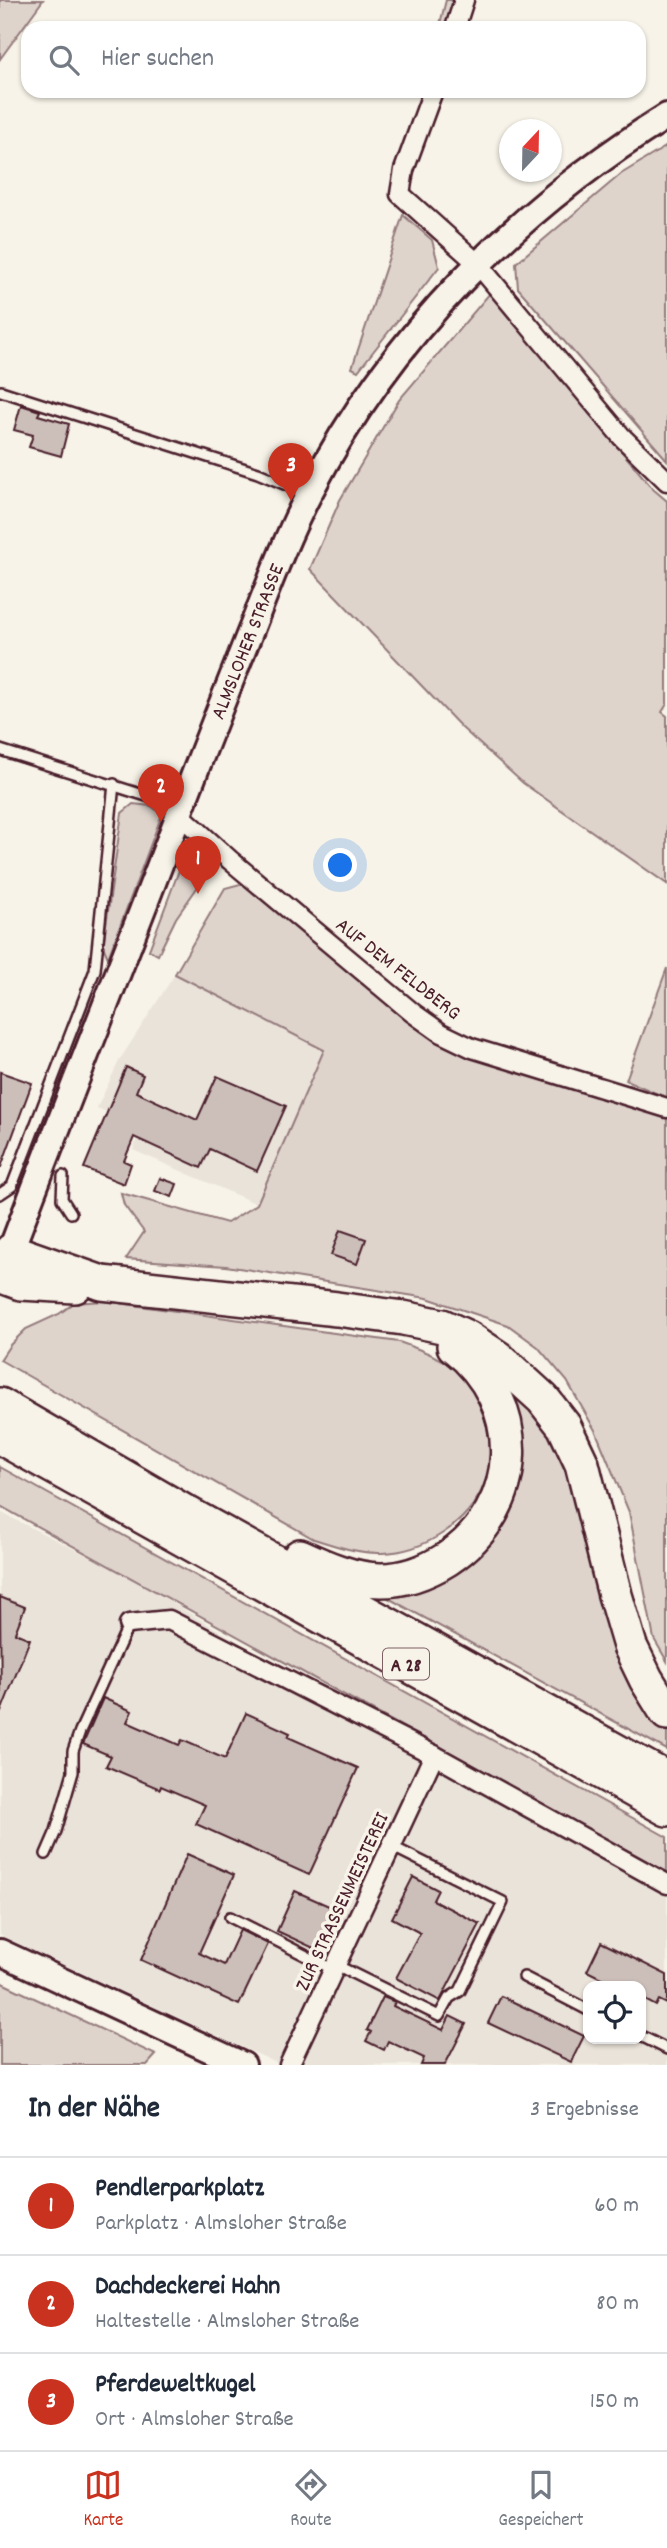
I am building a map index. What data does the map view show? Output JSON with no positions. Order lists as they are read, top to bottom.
{
  "streets": {
    "highway": ["A 28"],
    "street": ["ALMSLOHER STRASSE", "AUF DEM FELDBERG", "ZUR STRASSENMEISTEREI"]
  },
  "crossings": [
    ["ALMSLOHER STRASSE", "AUF DEM FELDBERG"]
  ],
  "north": "top",
  "page": {
    "search": "Hier suchen",
    "pins": ["3", "2", "1"],
    "heading": ["In der Nähe", "3 Ergebnisse"],
    "list": [
      {
        "mark": "1",
        "name": "Pendlerparkplatz",
        "note": "Parkplatz · Almsloher Straße",
        "value": "60 m"
      },
      {
        "mark": "2",
        "name": "Dachdeckerei Hahn",
        "note": "Haltestelle · Almsloher Straße",
        "value": "80 m"
      },
      {
        "mark": "3",
        "name": "Pferdeweltkugel",
        "note": "Ort · Almsloher Straße",
        "value": "150 m"
      }
    ],
    "nav": ["Karte", "Route", "Gespeichert"]
  }
}
